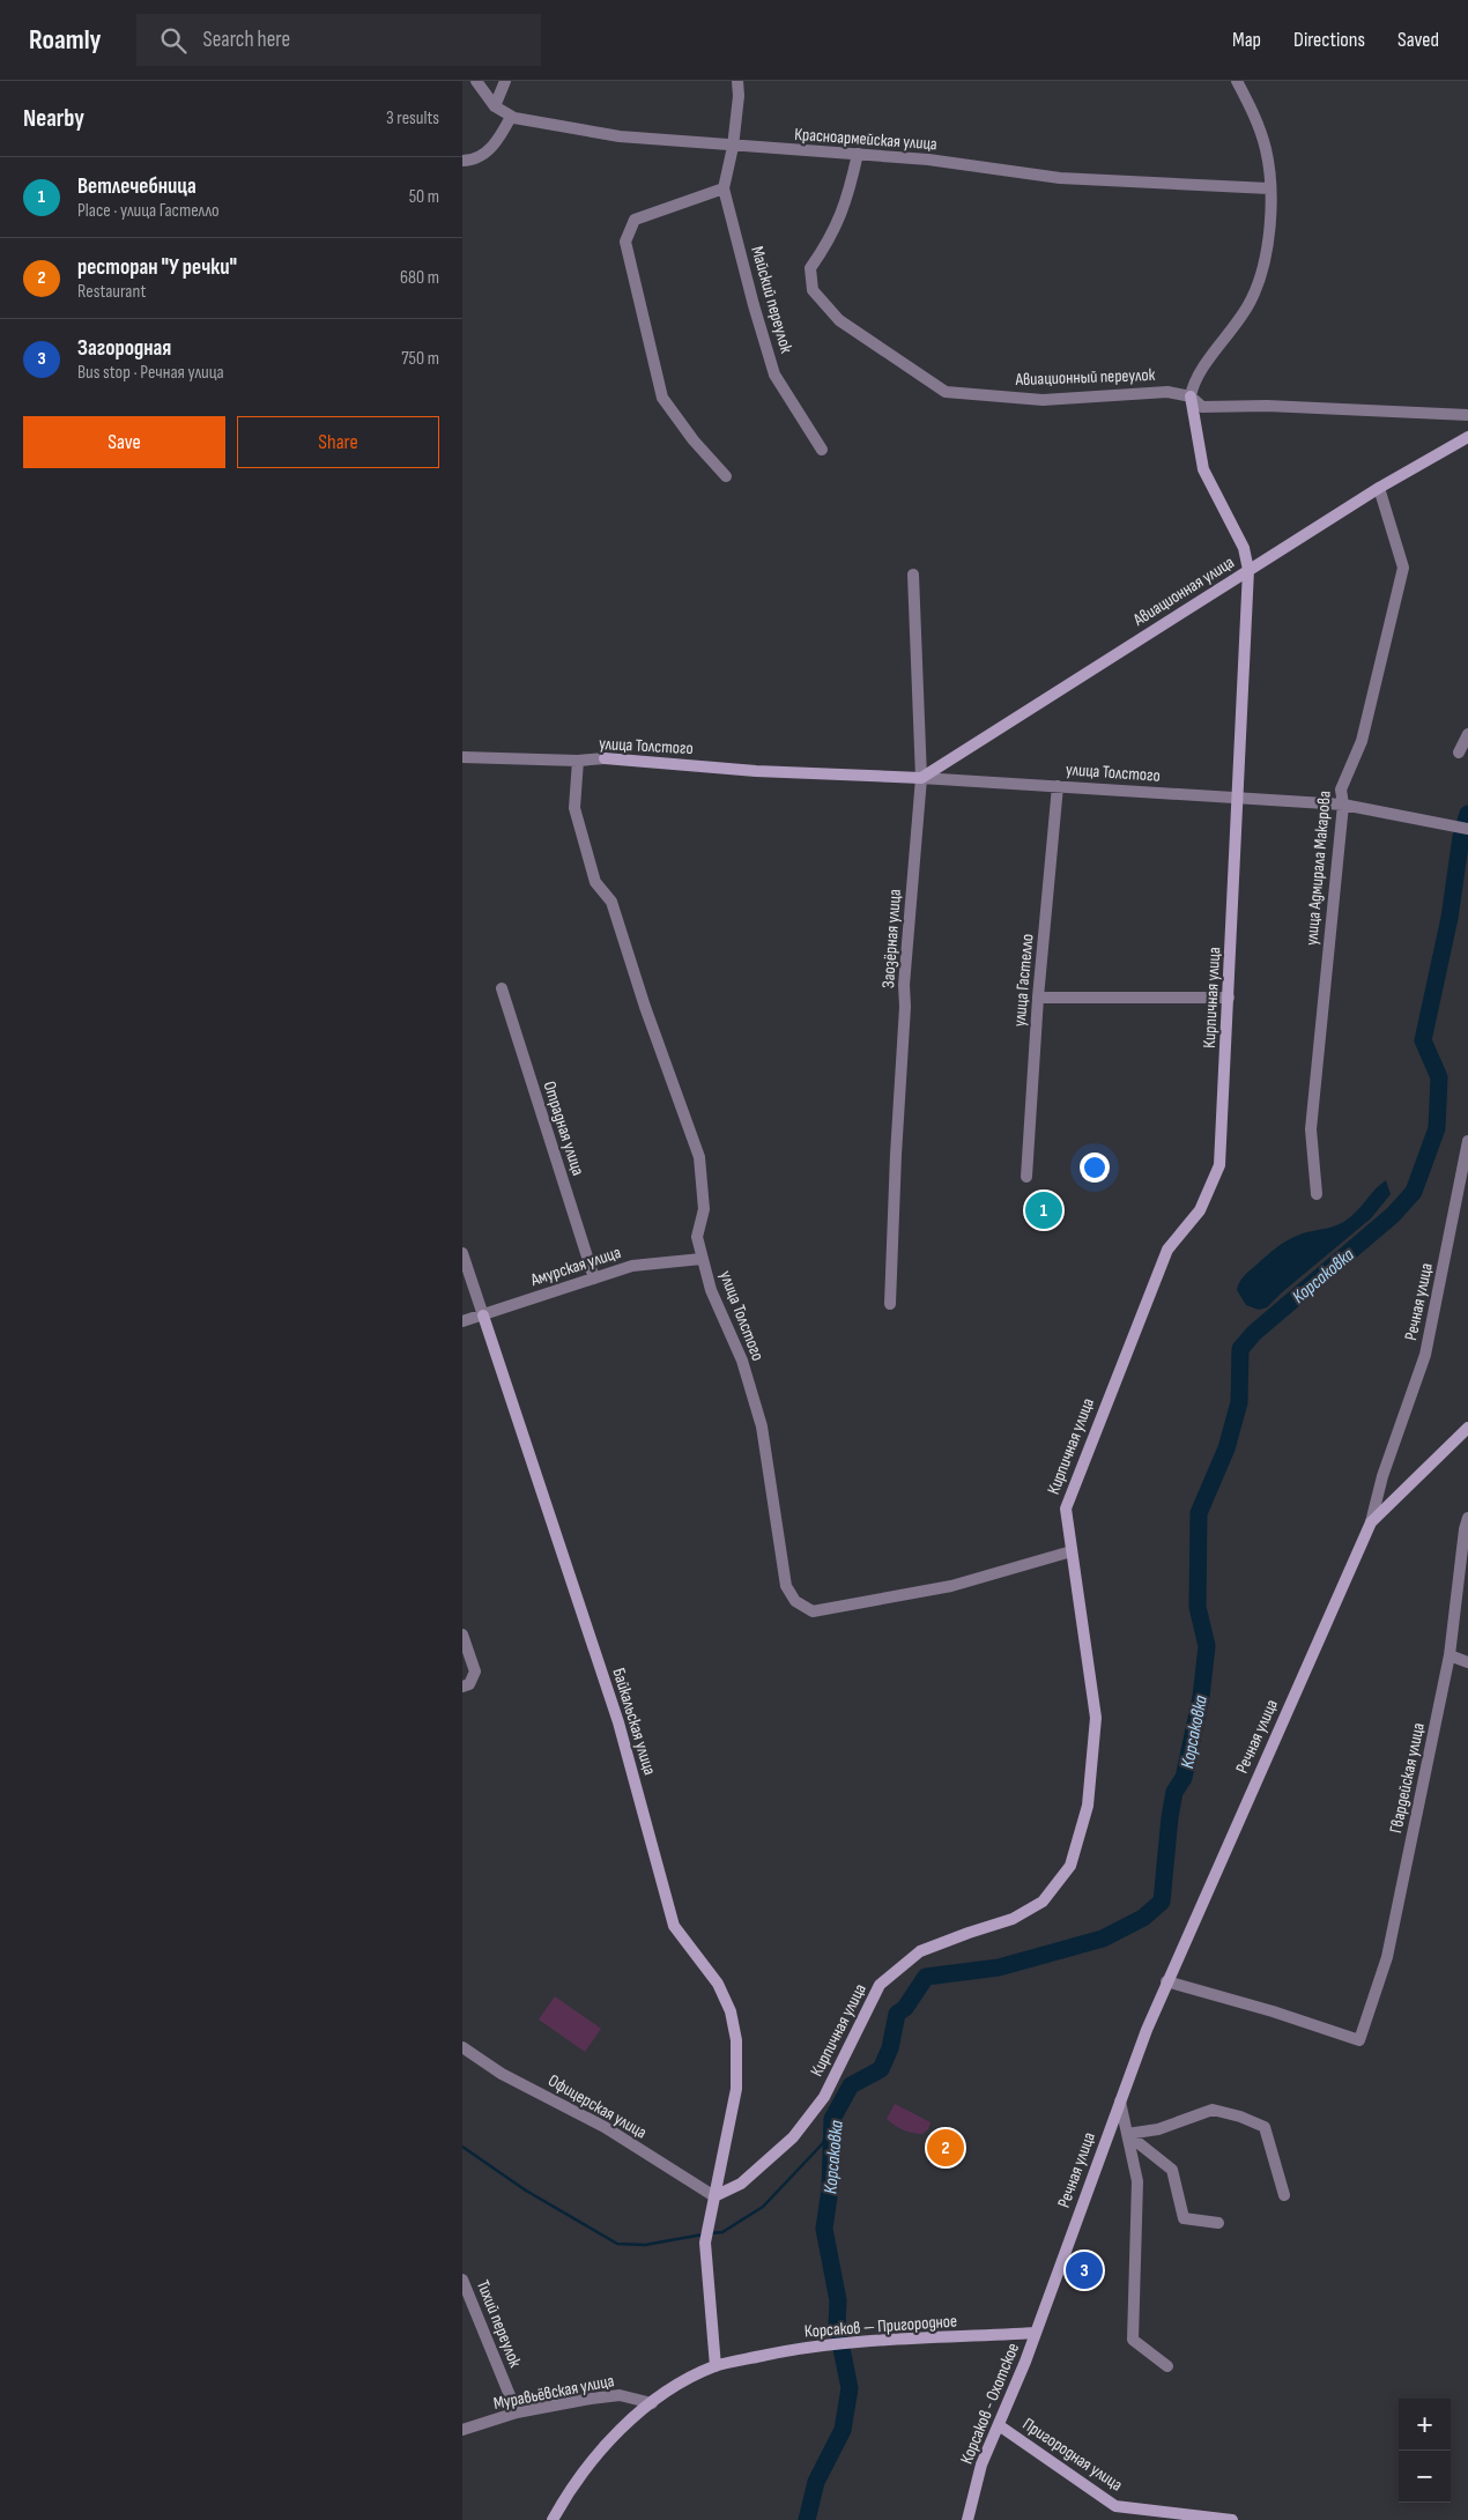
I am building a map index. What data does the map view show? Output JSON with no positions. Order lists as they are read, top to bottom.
{
  "streets": {
    "street": [
      "Красноармейская улица",
      "Майский переулок",
      "Авиационный переулок",
      "Авиационная улица",
      "улица Толстого",
      "улица Адмирала Макарова",
      "Заозёрная улица",
      "улица Гастелло",
      "Кирпичная улица",
      "Отрадная улица",
      "Амурская улица",
      "Речная улица",
      "Байкальская улица",
      "Гвардейская улица",
      "Офицерская улица",
      "Тихий переулок",
      "Корсаков — Пригородное",
      "Муравьёвская улица",
      "Корсаков - Охотское",
      "Пригородная улица"
    ]
  },
  "crossings": [
    ["Красноармейская улица", "Майский переулок"],
    ["Красноармейская улица", "Авиационный переулок"],
    ["Авиационный переулок", "Кирпичная улица"],
    ["Авиационная улица", "улица Толстого"],
    ["Авиационная улица", "улица Адмирала Макарова"],
    ["Авиационная улица", "Заозёрная улица"],
    ["Авиационная улица", "Кирпичная улица"],
    ["улица Толстого", "улица Адмирала Макарова"],
    ["улица Толстого", "Заозёрная улица"],
    ["улица Толстого", "улица Гастелло"],
    ["улица Толстого", "Кирпичная улица"],
    ["улица Толстого", "Амурская улица"],
    ["Кирпичная улица", "Байкальская улица"],
    ["Кирпичная улица", "Офицерская улица"],
    ["Отрадная улица", "Амурская улица"],
    ["Амурская улица", "Байкальская улица"],
    ["Речная улица", "Гвардейская улица"],
    ["Речная улица", "Корсаков — Пригородное"],
    ["Речная улица", "Корсаков - Охотское"],
    ["Байкальская улица", "Офицерская улица"],
    ["Тихий переулок", "Муравьёвская улица"],
    ["Корсаков — Пригородное", "Муравьёвская улица"],
    ["Корсаков — Пригородное", "Корсаков - Охотское"],
    ["Корсаков - Охотское", "Пригородная улица"]
  ],
  "water": ["Корсаковка"],
  "page": {
    "header": "Roamly",
    "search": "Search here",
    "nav": ["Map", "Directions", "Saved"],
    "heading": ["Nearby", "3 results"],
    "list": [
      {
        "mark": "1",
        "name": "Ветлечебница",
        "note": "Place · улица Гастелло",
        "value": "50 m"
      },
      {
        "mark": "2",
        "name": "ресторан \"У речки\"",
        "note": "Restaurant",
        "value": "680 m"
      },
      {
        "mark": "3",
        "name": "Загородная",
        "note": "Bus stop · Речная улица",
        "value": "750 m"
      }
    ],
    "buttons": ["Save", "Share"],
    "pins": ["1", "2", "3"],
    "map_buttons": ["+", "−"]
  }
}
